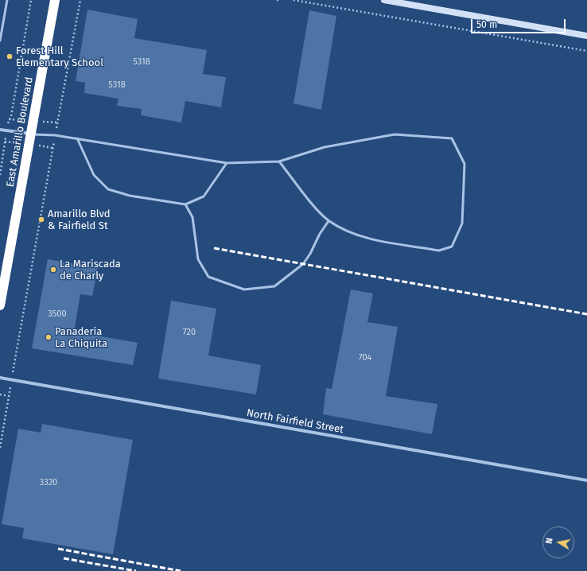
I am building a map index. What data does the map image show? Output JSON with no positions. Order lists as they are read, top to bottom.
{
  "streets": {
    "highway": ["East Amarillo Boulevard"],
    "street": ["North Fairfield Street"]
  },
  "places": [
    "Forest Hill Elementary School",
    "Amarillo Blvd & Fairfield St",
    "La Mariscada de Charly",
    "Panaderia La Chiquita"
  ],
  "house_numbers": [
    "5318",
    "5318",
    "3500",
    "720",
    "704",
    "3320"
  ],
  "scale_bar": "50 m",
  "north": "left"
}
